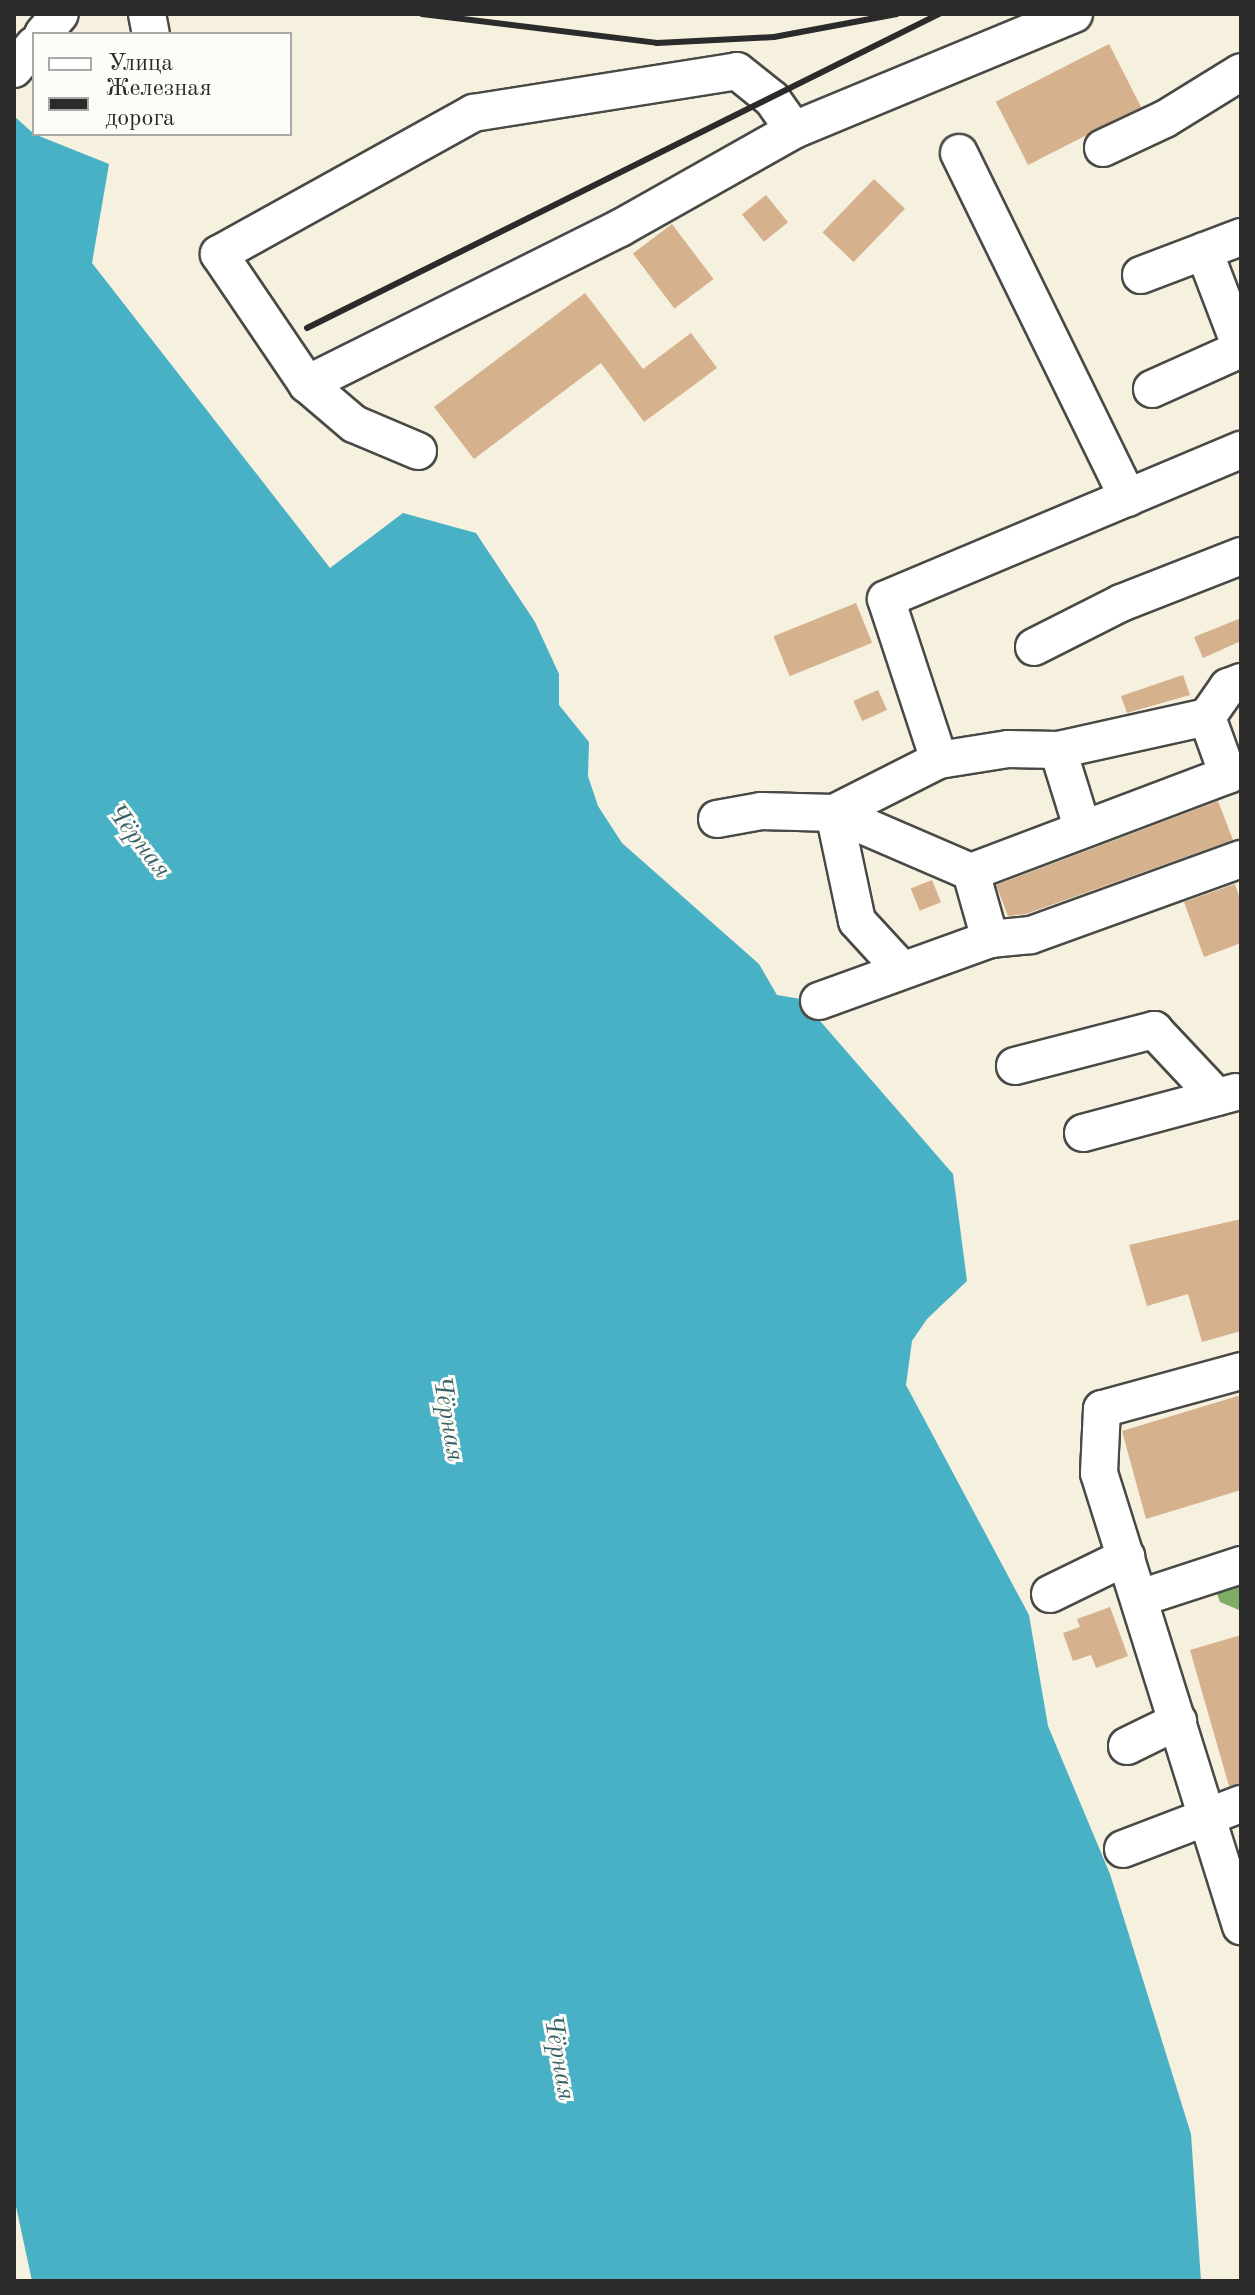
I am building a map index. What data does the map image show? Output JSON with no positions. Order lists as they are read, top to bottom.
{
  "water": ["Чёрная"],
  "legend": ["Улица", "Железная дорога"]
}
